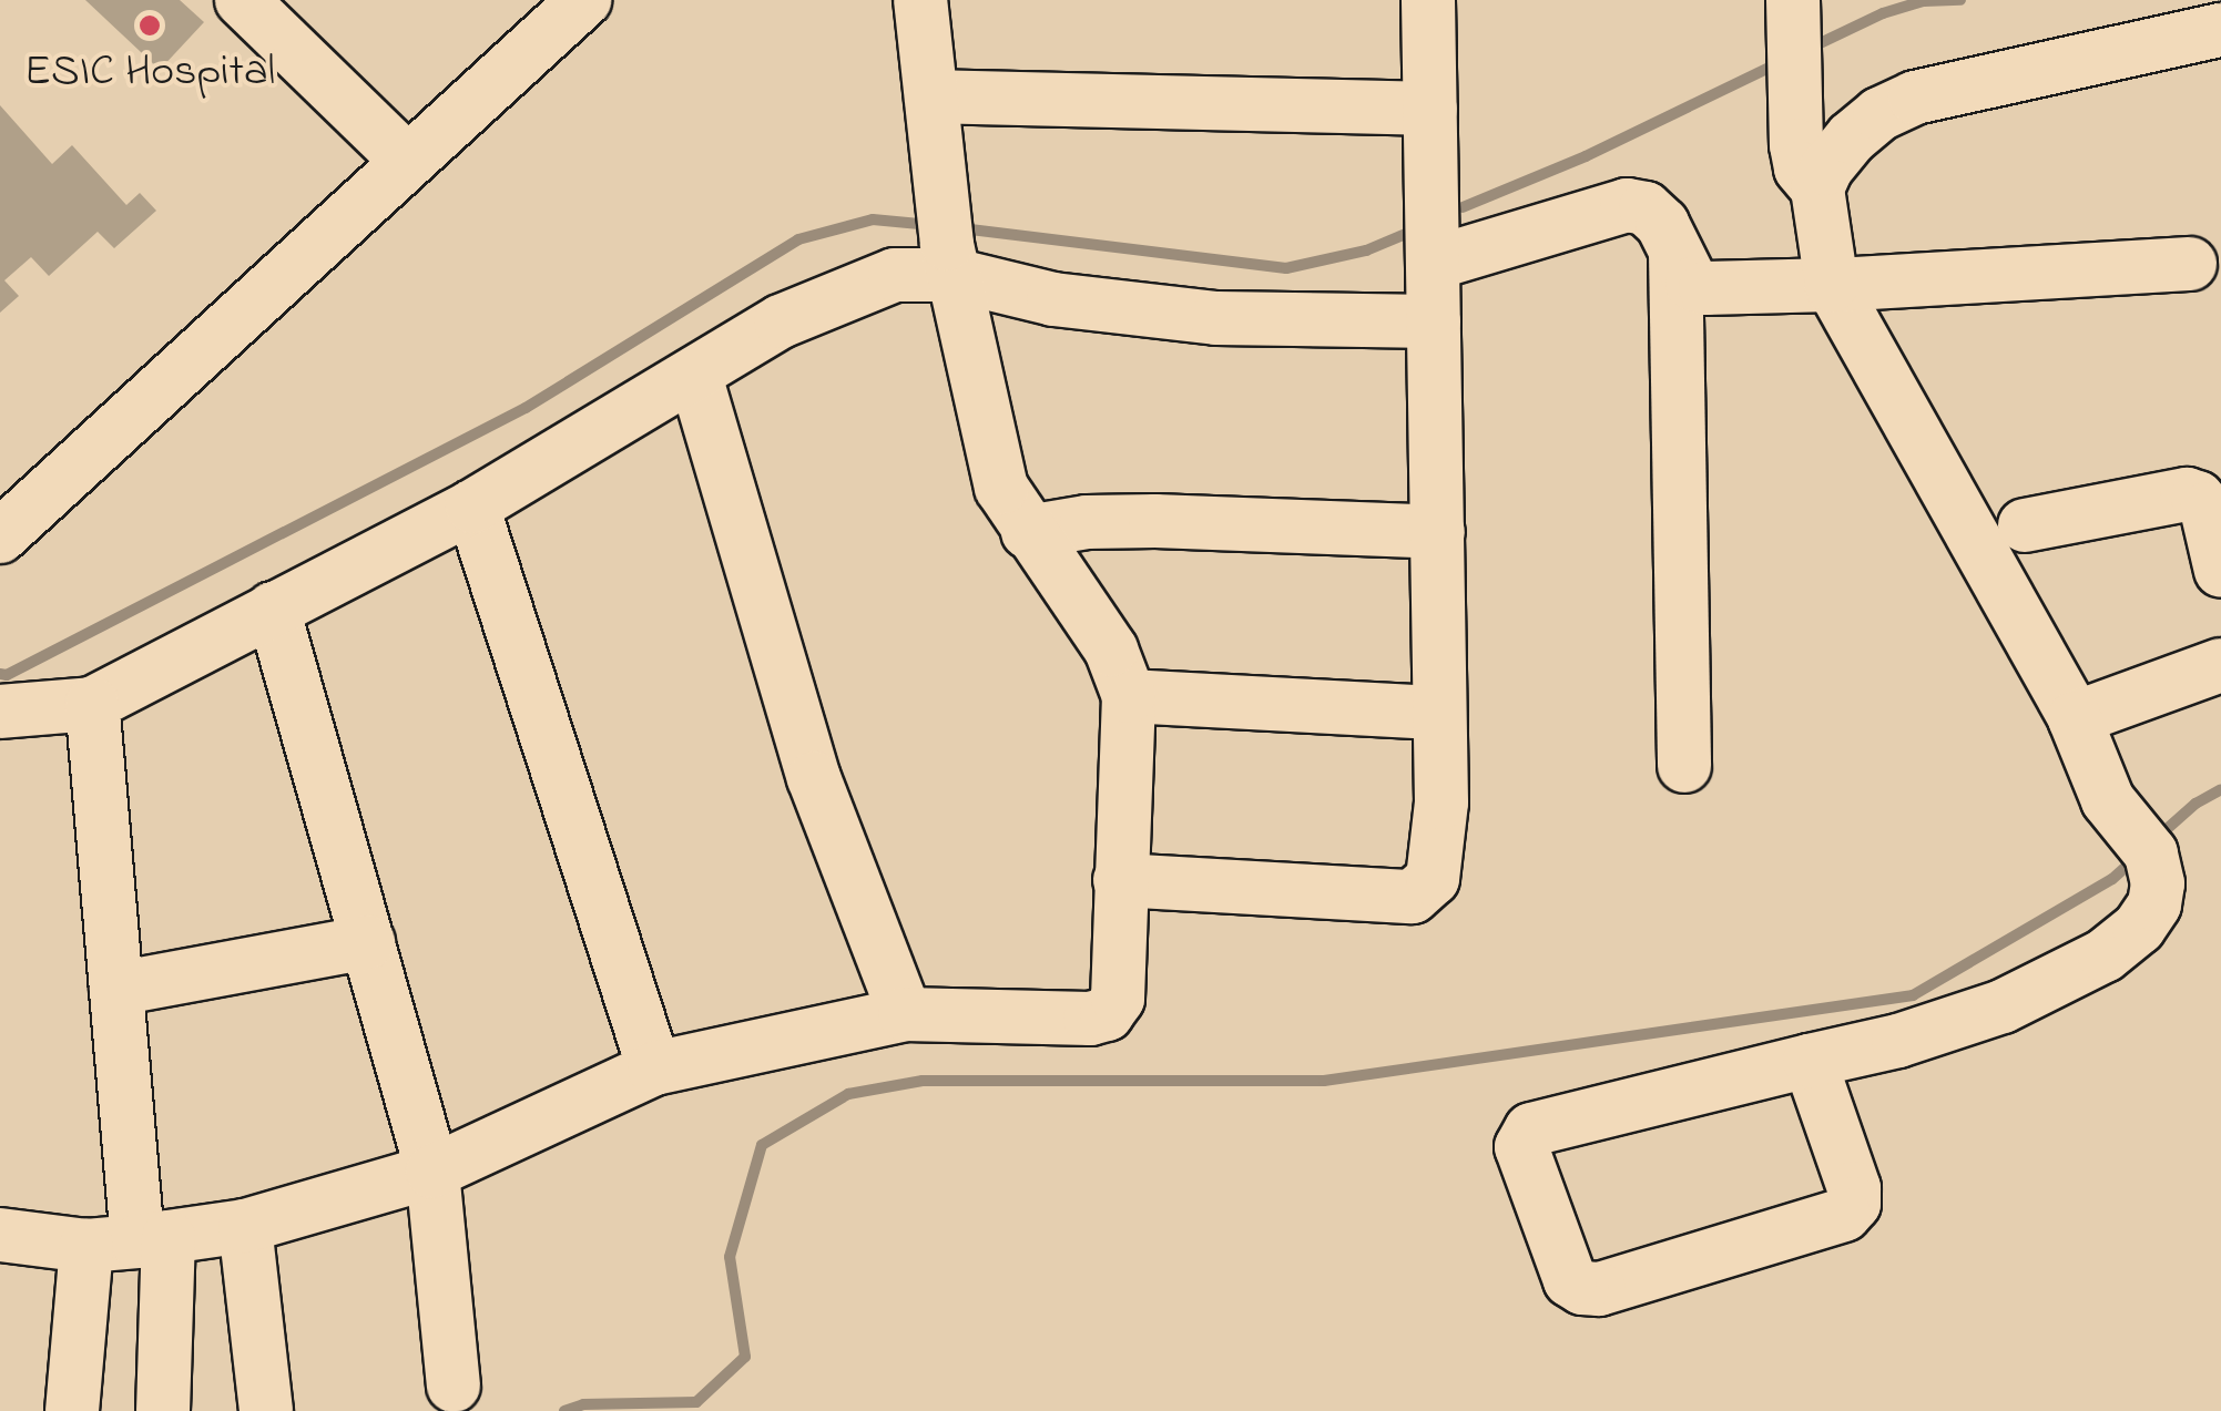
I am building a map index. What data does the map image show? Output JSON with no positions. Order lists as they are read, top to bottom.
{
  "places": ["ESIC Hospital"]
}
